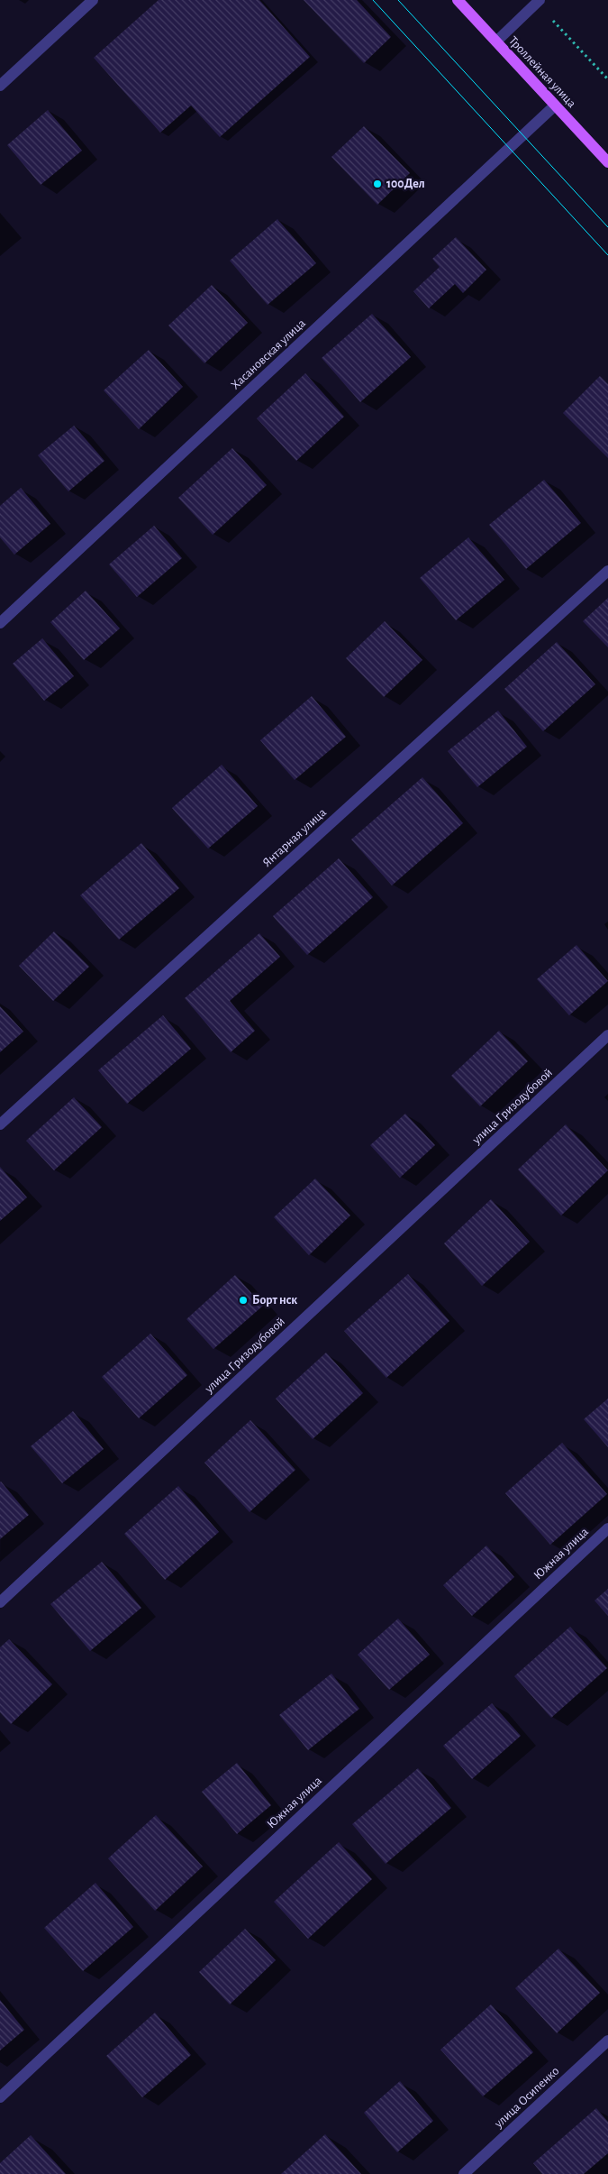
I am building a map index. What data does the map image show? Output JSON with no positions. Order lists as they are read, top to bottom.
{
  "streets": {
    "main road": ["Троллейная улица"],
    "street": [
      "Хасановская улица",
      "Янтарная улица",
      "улица Гризодубовой",
      "Южная улица",
      "улица Осипенко"
    ]
  },
  "crossings": [
    ["Троллейная улица", "Хасановская улица"]
  ],
  "places": ["100Дел", "Борт нск"]
}
